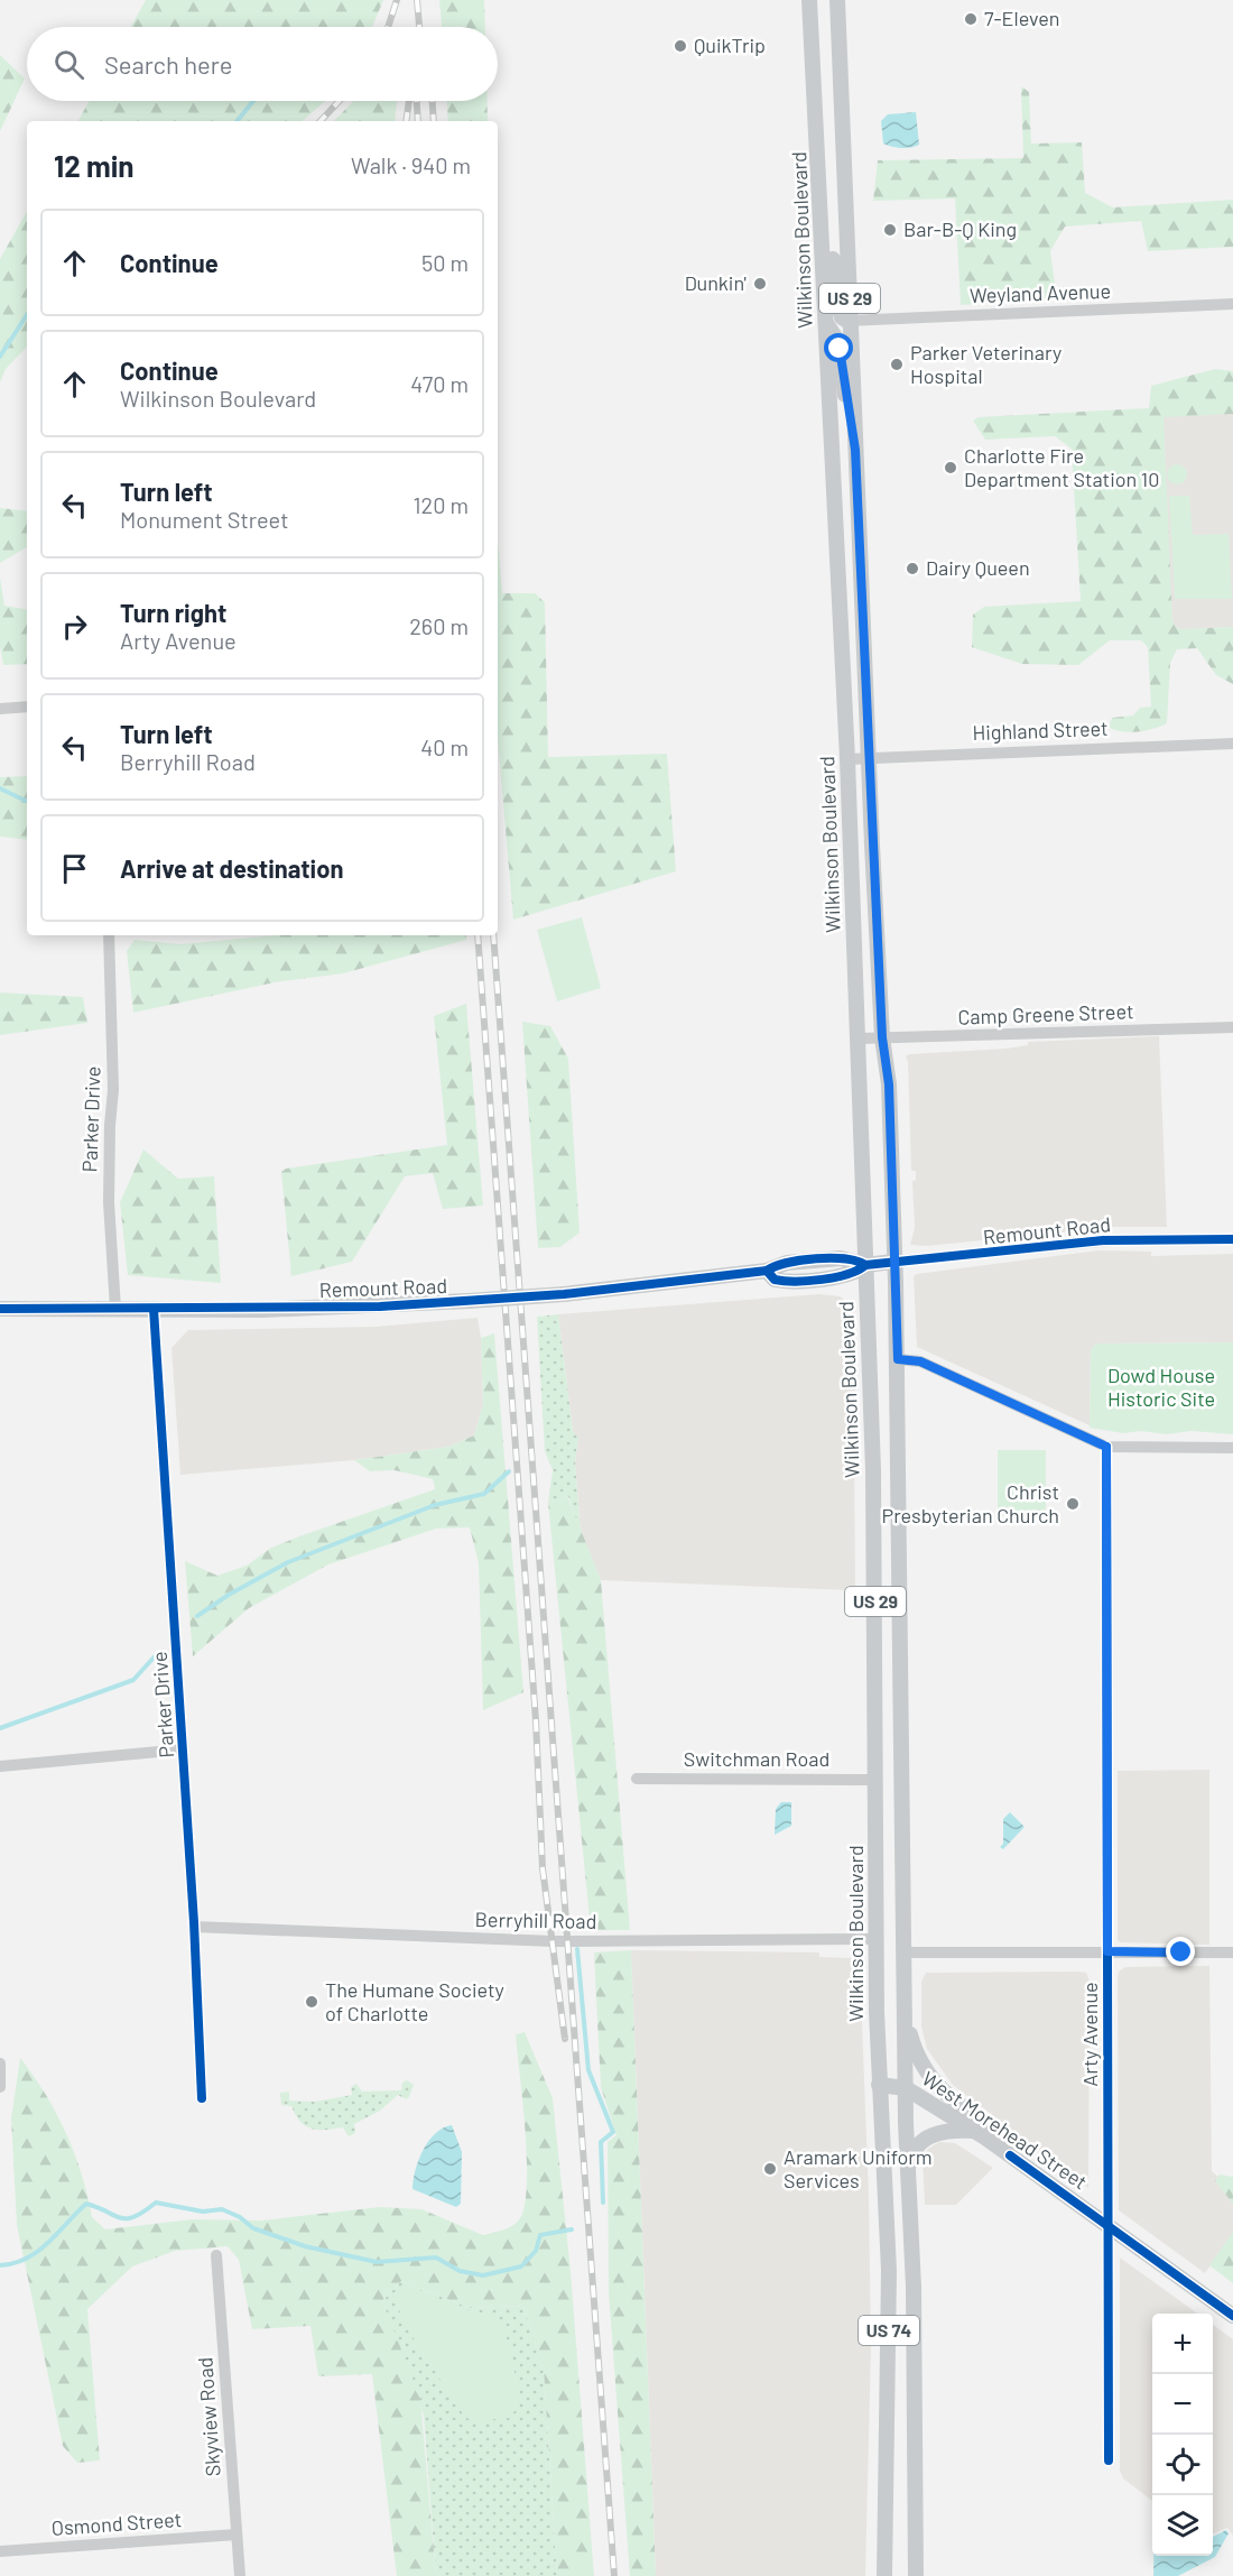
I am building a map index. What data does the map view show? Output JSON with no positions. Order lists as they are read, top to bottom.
{
  "streets": {
    "main road": [
      "Wilkinson Boulevard",
      "US 29",
      "Remount Road",
      "West Morehead Street",
      "US 74"
    ],
    "street": [
      "Weyland Avenue",
      "Highland Street",
      "Camp Greene Street",
      "Parker Drive",
      "Switchman Road",
      "Berryhill Road",
      "Arty Avenue",
      "Skyview Road",
      "Osmond Street"
    ]
  },
  "crossings": [
    ["Wilkinson Boulevard", "Weyland Avenue"],
    ["Wilkinson Boulevard", "Highland Street"],
    ["Wilkinson Boulevard", "Camp Greene Street"],
    ["Wilkinson Boulevard", "Remount Road"],
    ["Wilkinson Boulevard", "Switchman Road"],
    ["Wilkinson Boulevard", "Berryhill Road"],
    ["Wilkinson Boulevard", "West Morehead Street"],
    ["Parker Drive", "Remount Road"],
    ["Parker Drive", "Berryhill Road"],
    ["Arty Avenue", "West Morehead Street"],
    ["Skyview Road", "Osmond Street"]
  ],
  "parks": ["Dowd House Historic Site"],
  "places": [
    "7-Eleven",
    "QuikTrip",
    "Bar-B-Q King",
    "Dunkin'",
    "Parker Veterinary Hospital",
    "Charlotte Fire Department Station 10",
    "Dairy Queen",
    "Christ Presbyterian Church",
    "The Humane Society of Charlotte",
    "Aramark Uniform Services"
  ],
  "page": {
    "search": "Search here",
    "heading": ["12 min", "Walk · 940 m"],
    "list": [
      ["Continue", "50 m"],
      ["Continue", "Wilkinson Boulevard", "470 m"],
      ["Turn left", "Monument Street", "120 m"],
      ["Turn right", "Arty Avenue", "260 m"],
      ["Turn left", "Berryhill Road", "40 m"],
      "Arrive at destination"
    ],
    "map_buttons": ["+", "−"]
  }
}
